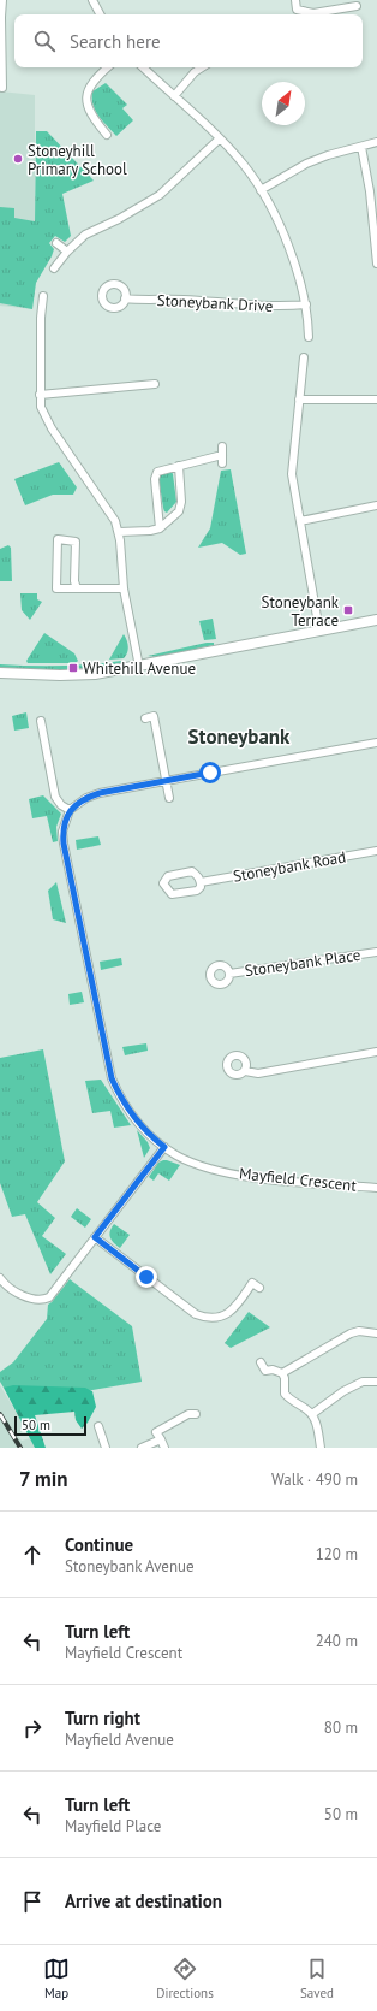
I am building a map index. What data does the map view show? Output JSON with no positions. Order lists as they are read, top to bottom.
{
  "streets": {
    "street": [
      "Stoneybank Drive",
      "Stoneybank Road",
      "Stoneybank Place",
      "Mayfield Crescent"
    ]
  },
  "districts": ["Stoneybank"],
  "places": {
    "other": ["Stoneyhill Primary School"],
    "transit": ["Stoneybank Terrace", "Whitehill Avenue"]
  },
  "scale_bar": "50 m",
  "north": "top right",
  "page": {
    "search": "Search here",
    "scale": "50 m",
    "heading": ["7 min", "Walk · 490 m"],
    "list": [
      ["Continue", "Stoneybank Avenue", "120 m"],
      ["Turn left", "Mayfield Crescent", "240 m"],
      ["Turn right", "Mayfield Avenue", "80 m"],
      ["Turn left", "Mayfield Place", "50 m"],
      "Arrive at destination"
    ],
    "nav": ["Map", "Directions", "Saved"]
  }
}
